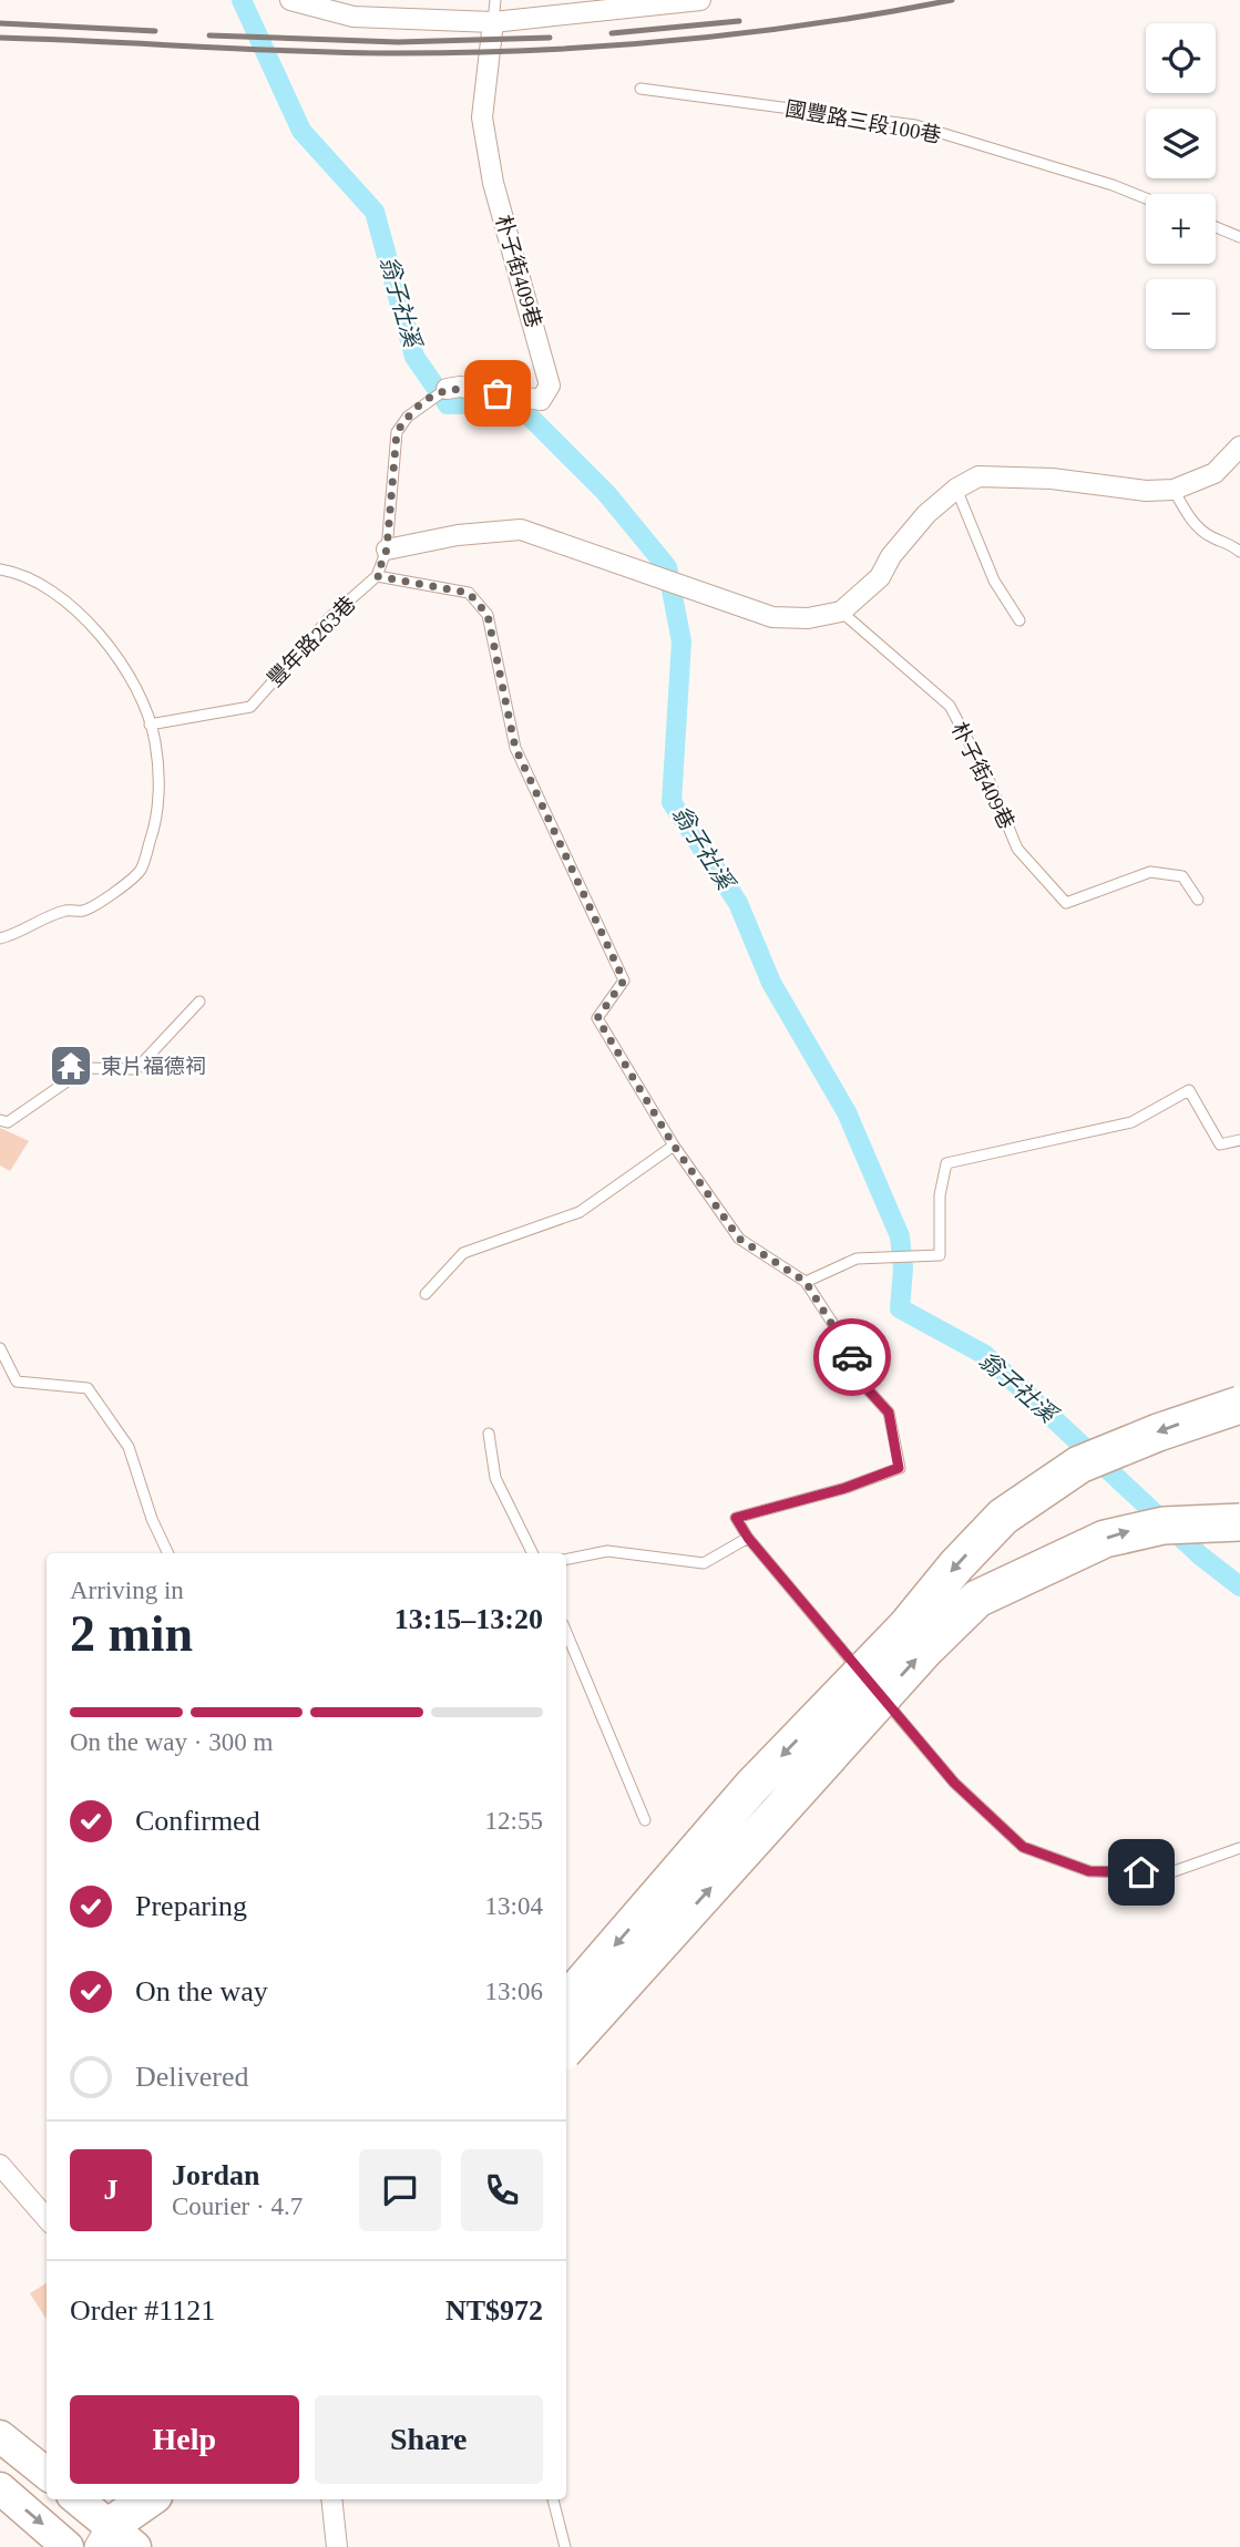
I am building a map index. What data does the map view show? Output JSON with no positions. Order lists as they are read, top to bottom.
{
  "streets": {
    "street": ["朴子街409巷"],
    "lane": ["國豐路三段100巷", "豐年路263巷"]
  },
  "crossings": [
    ["朴子街409巷", "豐年路263巷"]
  ],
  "water": ["翁子社溪"],
  "places": {
    "temple": ["東片福德祠"]
  },
  "page": {
    "map_buttons": ["+", "−"],
    "heading": ["2 min", "Arriving in", "13:15–13:20"],
    "panel": [
      "Jordan",
      "Courier · 4.7",
      "Order #1121",
      "NT$972"
    ],
    "bar": "On the way · 300 m",
    "list": [
      ["Confirmed", "12:55"],
      ["Preparing", "13:04"],
      ["On the way", "13:06"],
      "Delivered"
    ],
    "round": "J",
    "buttons": ["Help", "Share"]
  }
}
